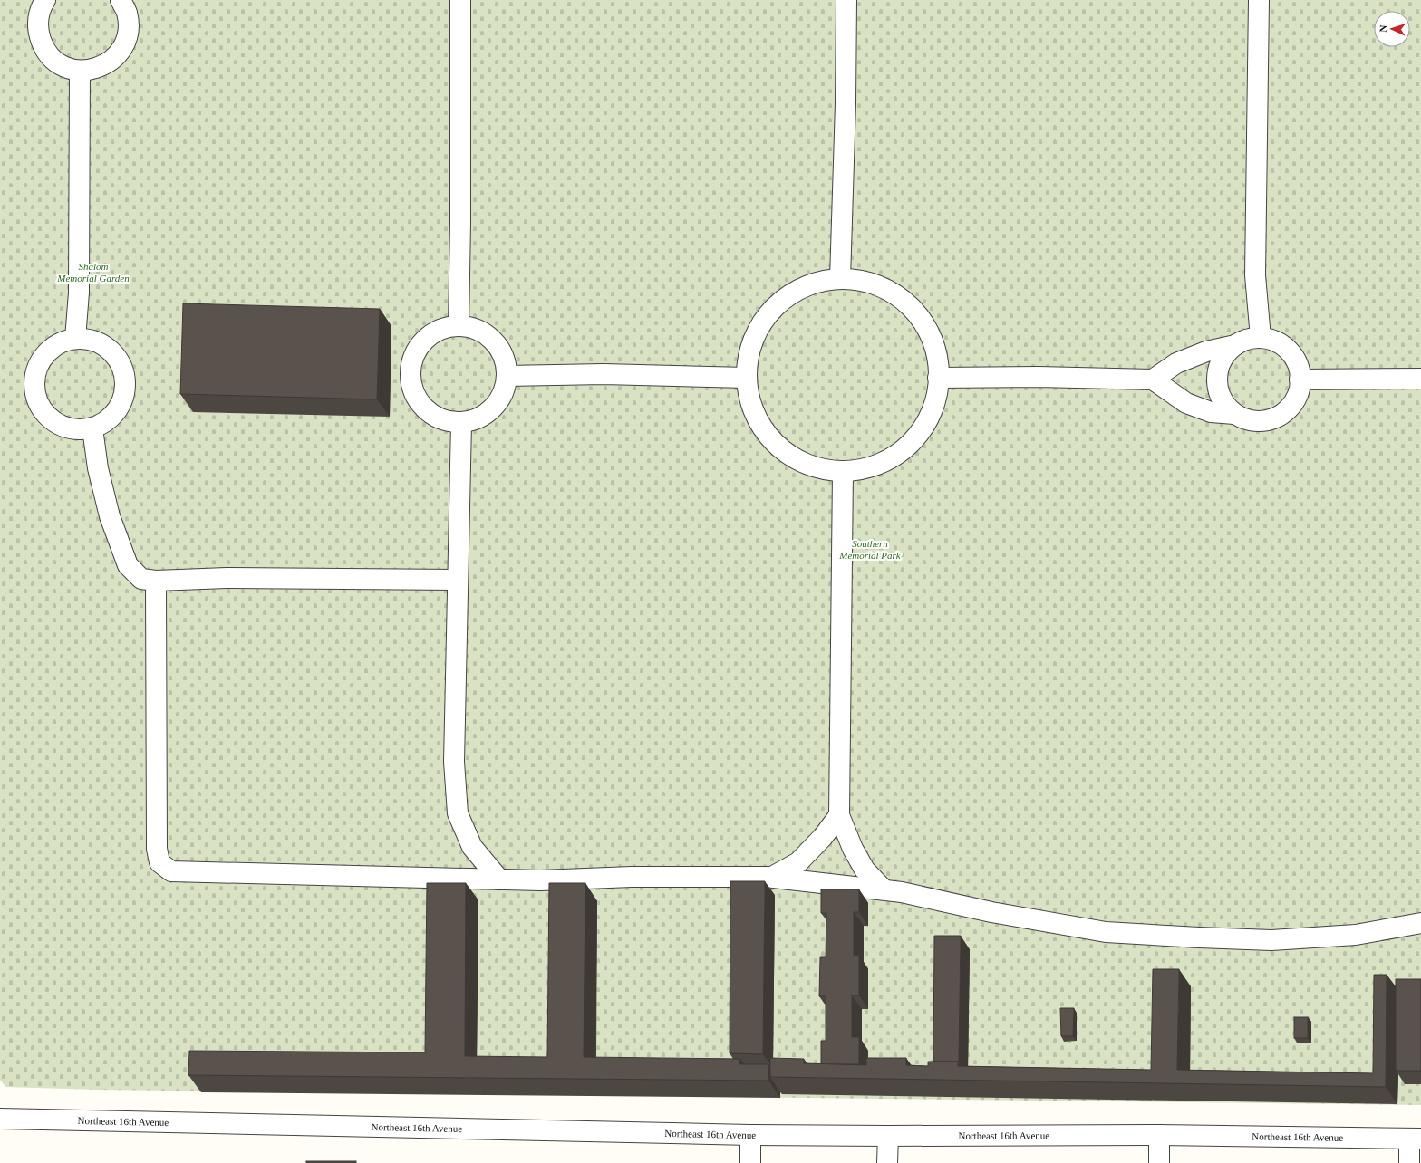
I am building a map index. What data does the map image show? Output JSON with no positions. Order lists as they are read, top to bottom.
{
  "streets": {
    "street": ["Northeast 16th Avenue"]
  },
  "parks": ["Shalom Memorial Garden", "Southern Memorial Park"],
  "north": "left"
}
